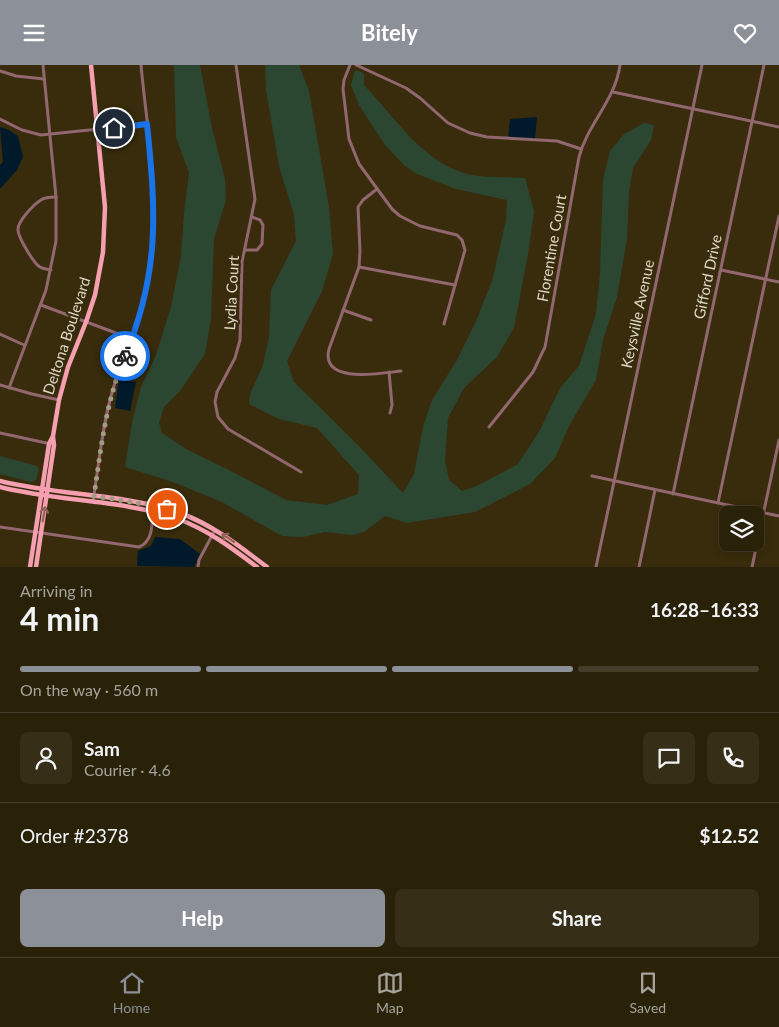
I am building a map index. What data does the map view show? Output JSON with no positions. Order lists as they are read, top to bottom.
{
  "streets": {
    "main road": ["Deltona Boulevard"],
    "street": [
      "Florentine Court",
      "Gifford Drive",
      "Lydia Court",
      "Keysville Avenue"
    ]
  },
  "page": {
    "header": "Bitely",
    "heading": ["4 min", "Arriving in", "16:28–16:33"],
    "panel": [
      "Sam",
      "Courier · 4.6",
      "Order #2378",
      "$12.52"
    ],
    "bar": "On the way · 560 m",
    "buttons": ["Help", "Share"],
    "tabs": ["Home", "Map", "Saved"]
  }
}
